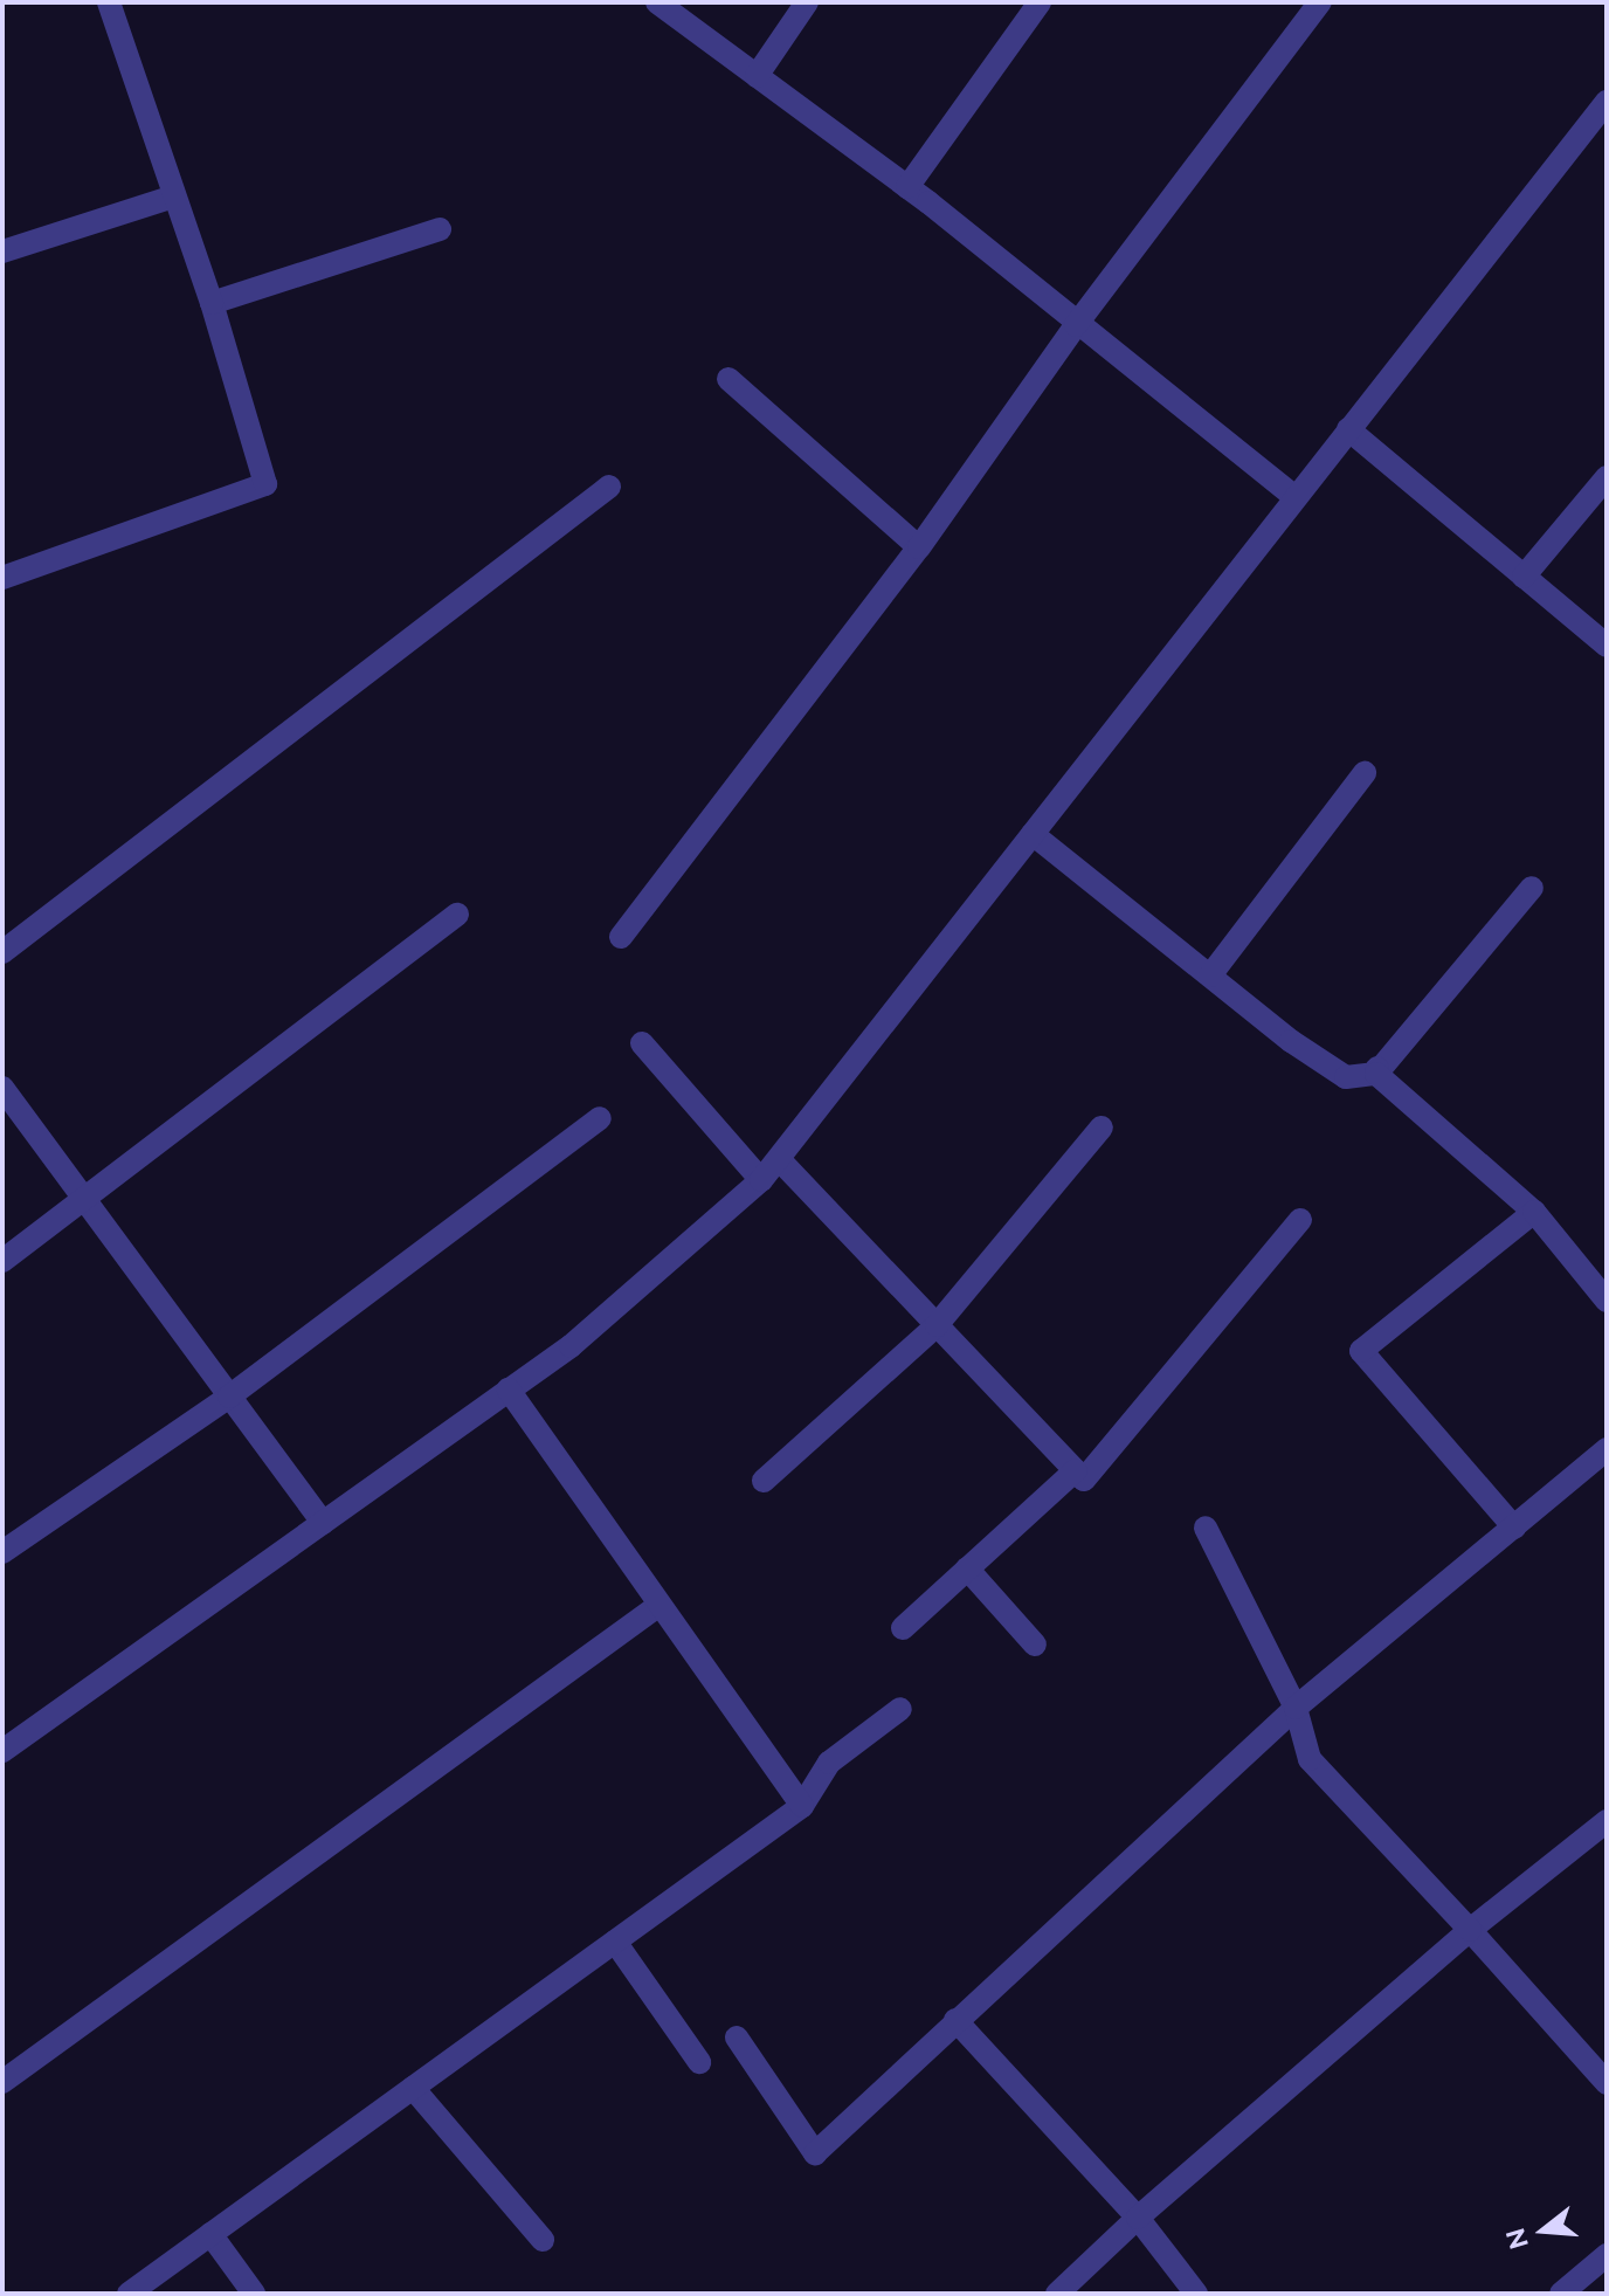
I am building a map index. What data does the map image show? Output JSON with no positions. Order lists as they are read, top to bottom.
{
  "north": "left"
}
